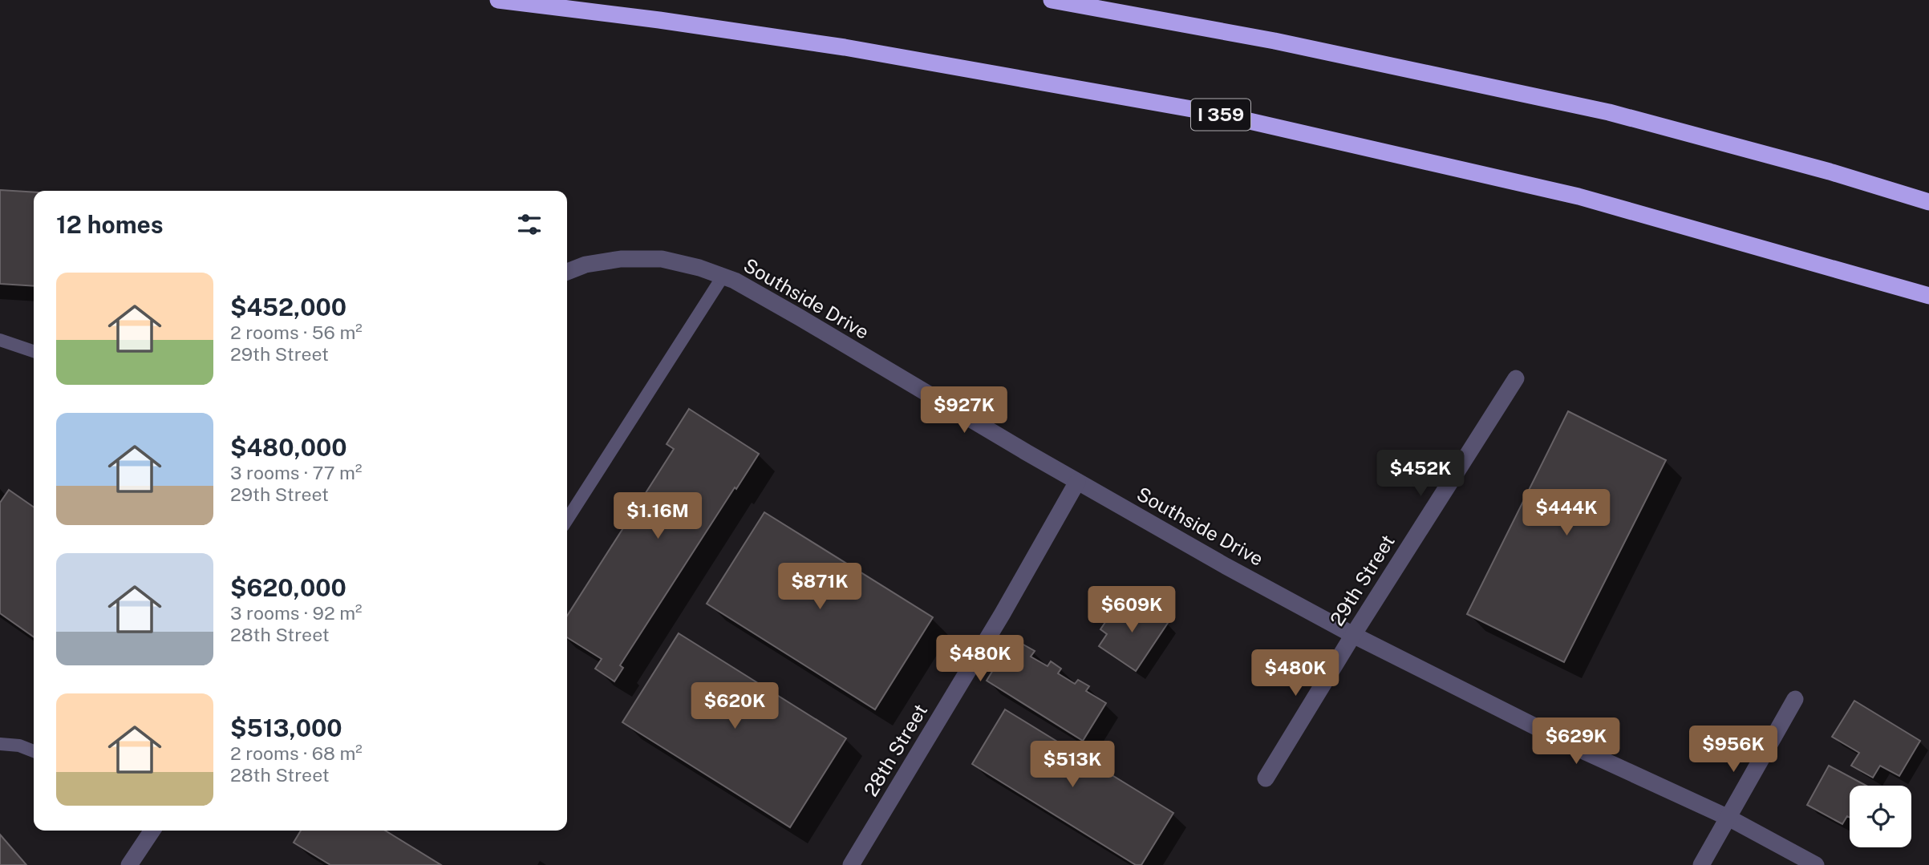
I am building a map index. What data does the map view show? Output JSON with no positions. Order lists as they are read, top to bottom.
{
  "streets": {
    "highway": ["I 359"],
    "street": ["Southside Drive", "29th Street", "28th Street"]
  },
  "crossings": [
    ["Southside Drive", "29th Street"],
    ["Southside Drive", "28th Street"]
  ],
  "page": {
    "heading": "12 homes",
    "list": [
      {
        "name": "$452,000",
        "note": "2 rooms · 56 m² · 29th Street"
      },
      {
        "name": "$480,000",
        "note": "3 rooms · 77 m² · 29th Street"
      },
      {
        "name": "$620,000",
        "note": "3 rooms · 92 m² · 28th Street"
      },
      {
        "name": "$513,000",
        "note": "2 rooms · 68 m² · 28th Street"
      }
    ],
    "price": [
      "$927K",
      "$452K",
      "$444K",
      "$1.16M",
      "$871K",
      "$609K",
      "$480K",
      "$480K",
      "$620K",
      "$629K",
      "$956K",
      "$513K"
    ]
  }
}
